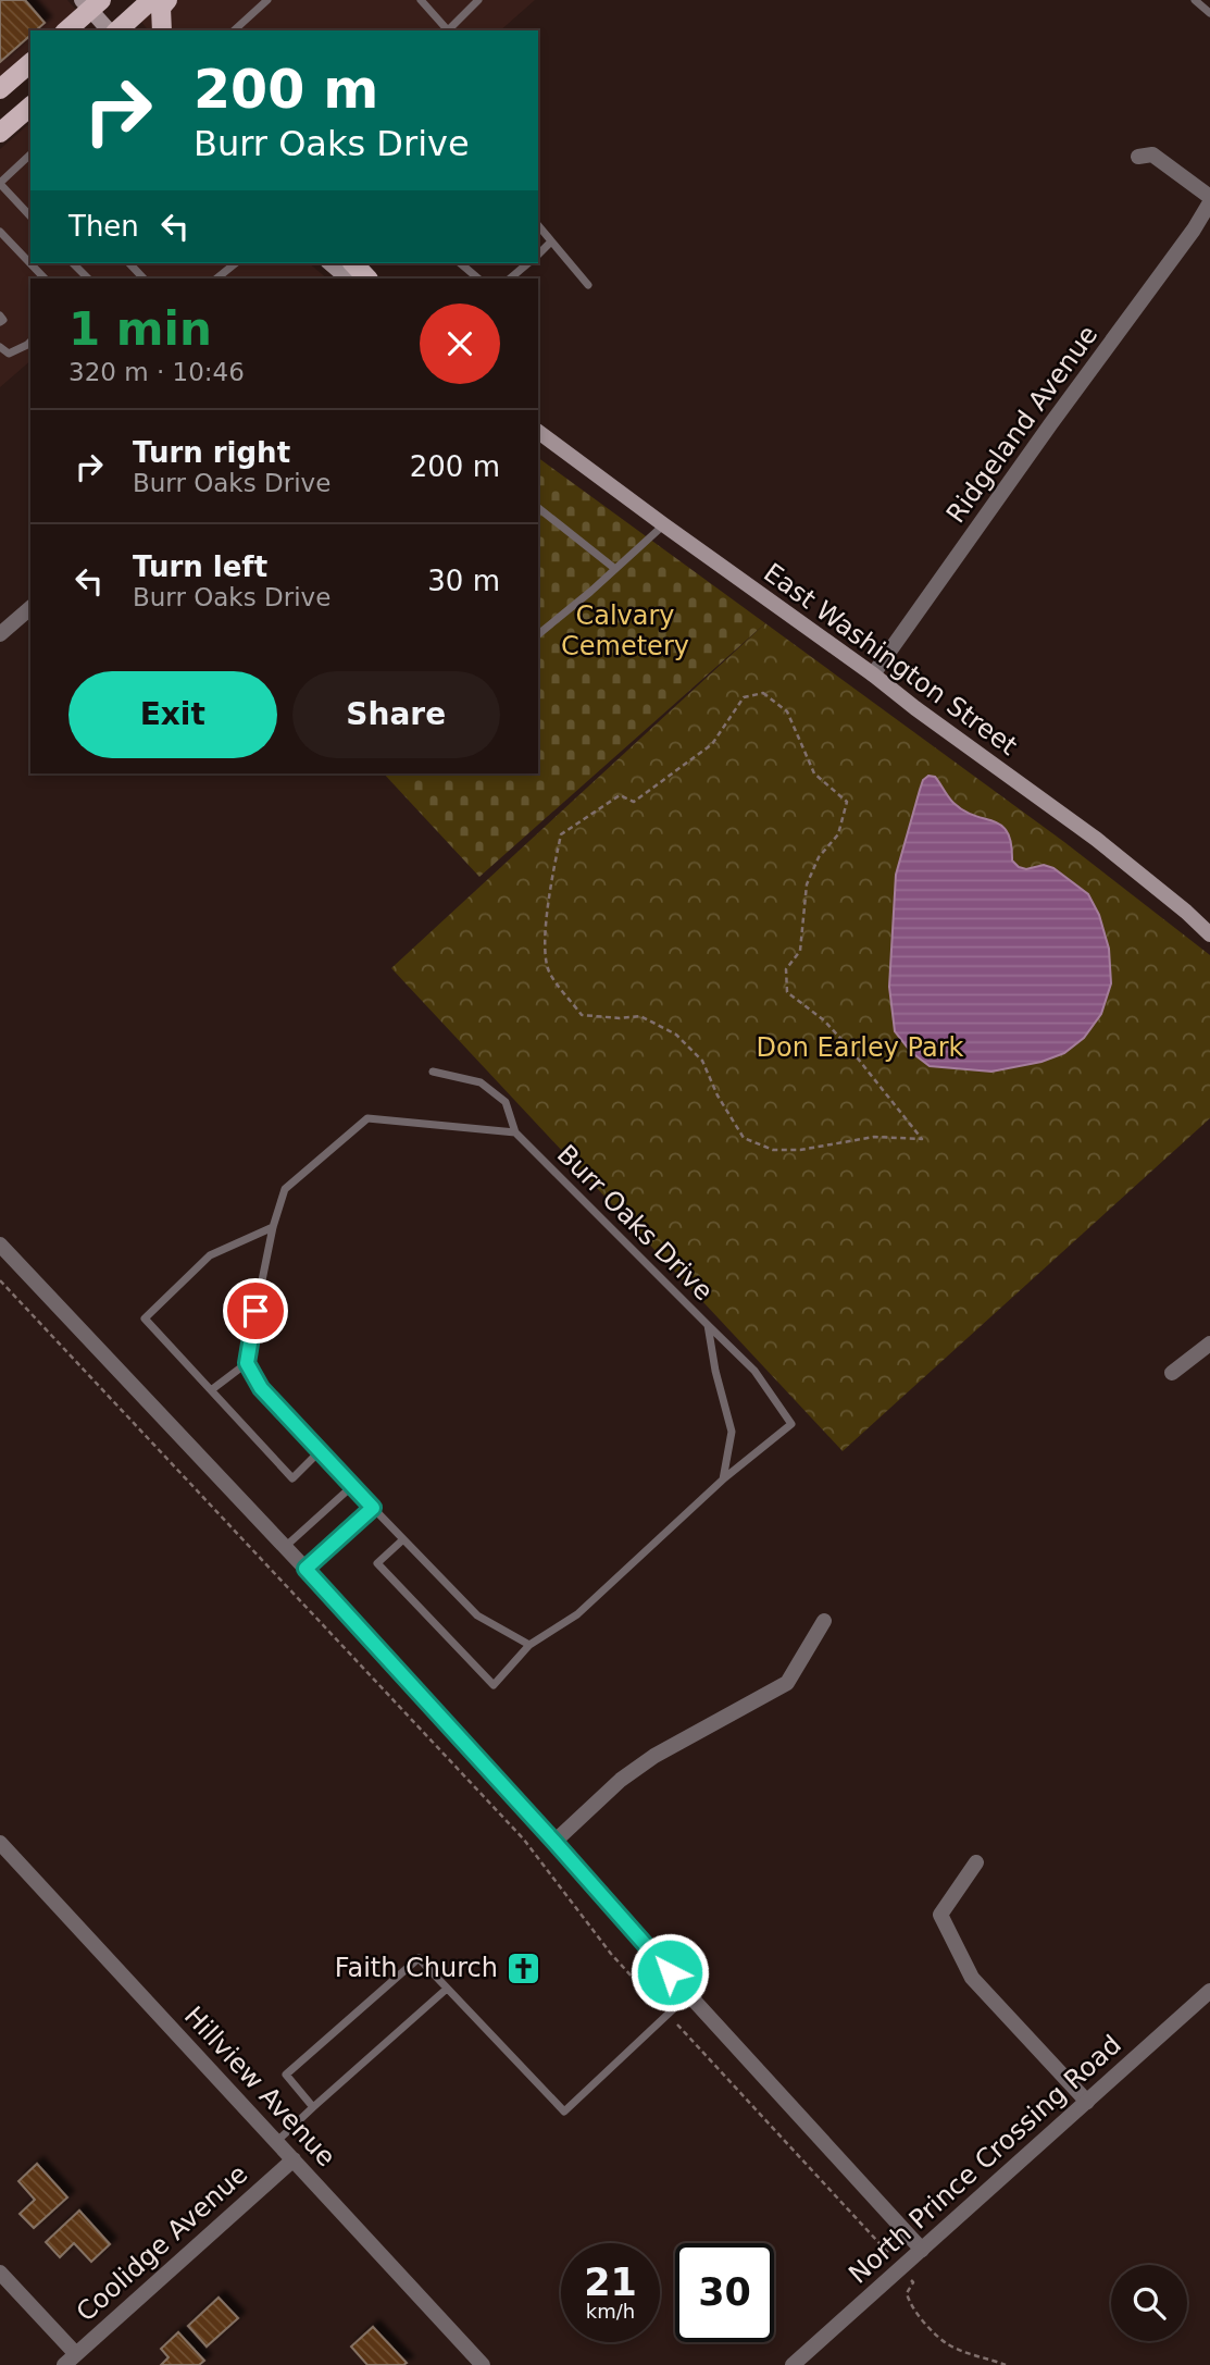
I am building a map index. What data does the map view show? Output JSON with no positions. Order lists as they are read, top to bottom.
{
  "streets": {
    "main road": ["East Washington Street"],
    "street": [
      "Ridgeland Avenue",
      "Hillview Avenue",
      "North Prince Crossing Road",
      "Coolidge Avenue"
    ],
    "lane": ["Burr Oaks Drive"]
  },
  "crossings": [
    ["Ridgeland Avenue", "East Washington Street"],
    ["Hillview Avenue", "Coolidge Avenue"]
  ],
  "parks": ["Calvary Cemetery", "Don Earley Park"],
  "places": {
    "church": ["Faith Church"]
  },
  "page": {
    "turn": ["200 m", "Burr Oaks Drive"],
    "then": "Then",
    "heading": ["1 min", "320 m · 10:46"],
    "list": [
      {
        "name": "Turn right",
        "note": "Burr Oaks Drive",
        "value": "200 m"
      },
      {
        "name": "Turn left",
        "note": "Burr Oaks Drive",
        "value": "30 m"
      }
    ],
    "buttons": ["Exit", "Share"],
    "speed": "21 km/h",
    "limit": "30"
  }
}
